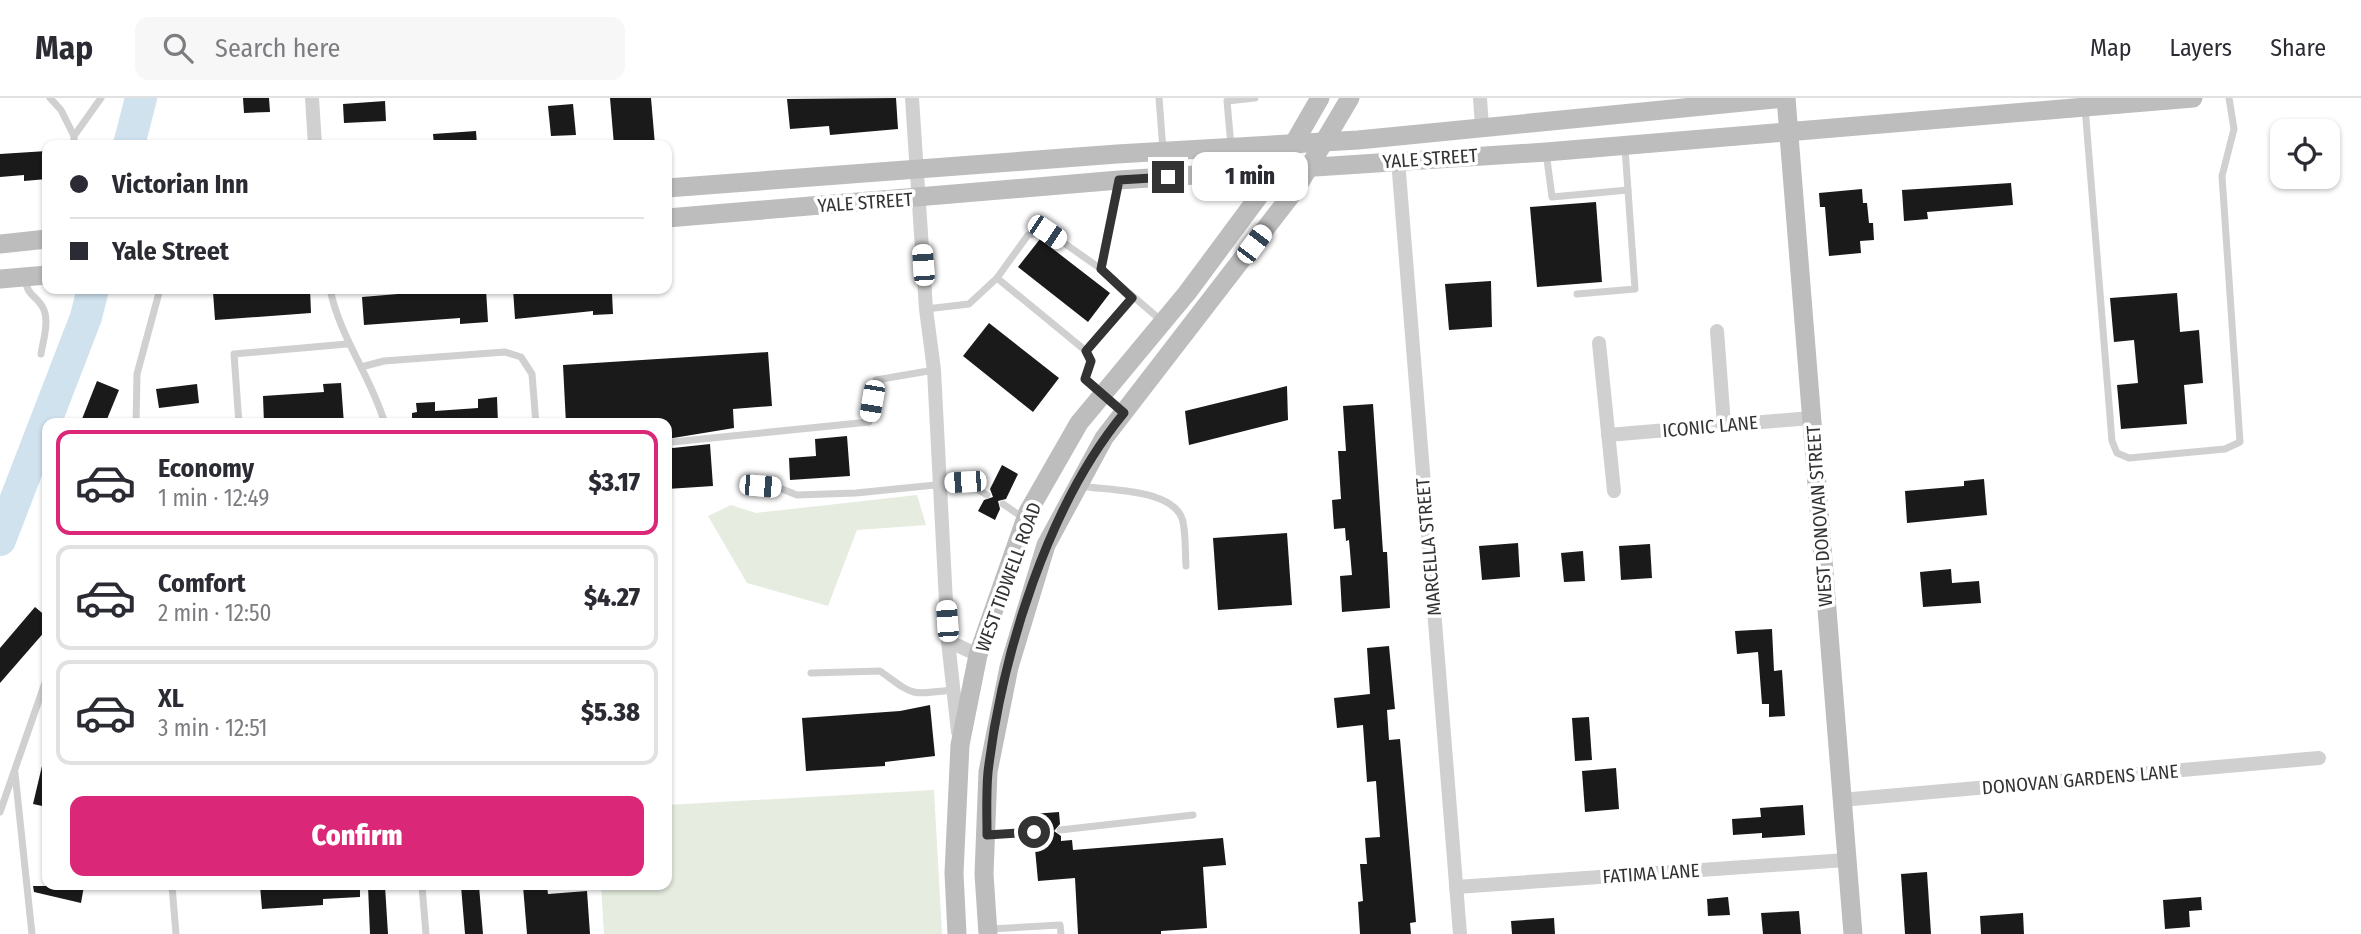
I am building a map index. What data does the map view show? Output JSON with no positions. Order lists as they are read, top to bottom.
{
  "streets": {
    "main road": ["YALE STREET", "WEST DONOVAN STREET", "WEST TIDWELL ROAD"],
    "street": [
      "ICONIC LANE",
      "MARCELLA STREET",
      "DONOVAN GARDENS LANE",
      "FATIMA LANE"
    ]
  },
  "crossings": [
    ["YALE STREET", "WEST DONOVAN STREET"],
    ["YALE STREET", "MARCELLA STREET"],
    ["YALE STREET", "WEST TIDWELL ROAD"],
    ["ICONIC LANE", "WEST DONOVAN STREET"],
    ["WEST DONOVAN STREET", "DONOVAN GARDENS LANE"],
    ["WEST DONOVAN STREET", "FATIMA LANE"],
    ["MARCELLA STREET", "FATIMA LANE"]
  ],
  "page": {
    "header": "Map",
    "search": "Search here",
    "nav": ["Map", "Layers", "Share"],
    "banner": ["Victorian Inn", "Yale Street"],
    "bubble": "1 min",
    "list": [
      {
        "name": "Economy",
        "note": "1 min · 12:49",
        "value": "$3.17"
      },
      {
        "name": "Comfort",
        "note": "2 min · 12:50",
        "value": "$4.27"
      },
      {
        "name": "XL",
        "note": "3 min · 12:51",
        "value": "$5.38"
      }
    ],
    "buttons": "Confirm"
  }
}
